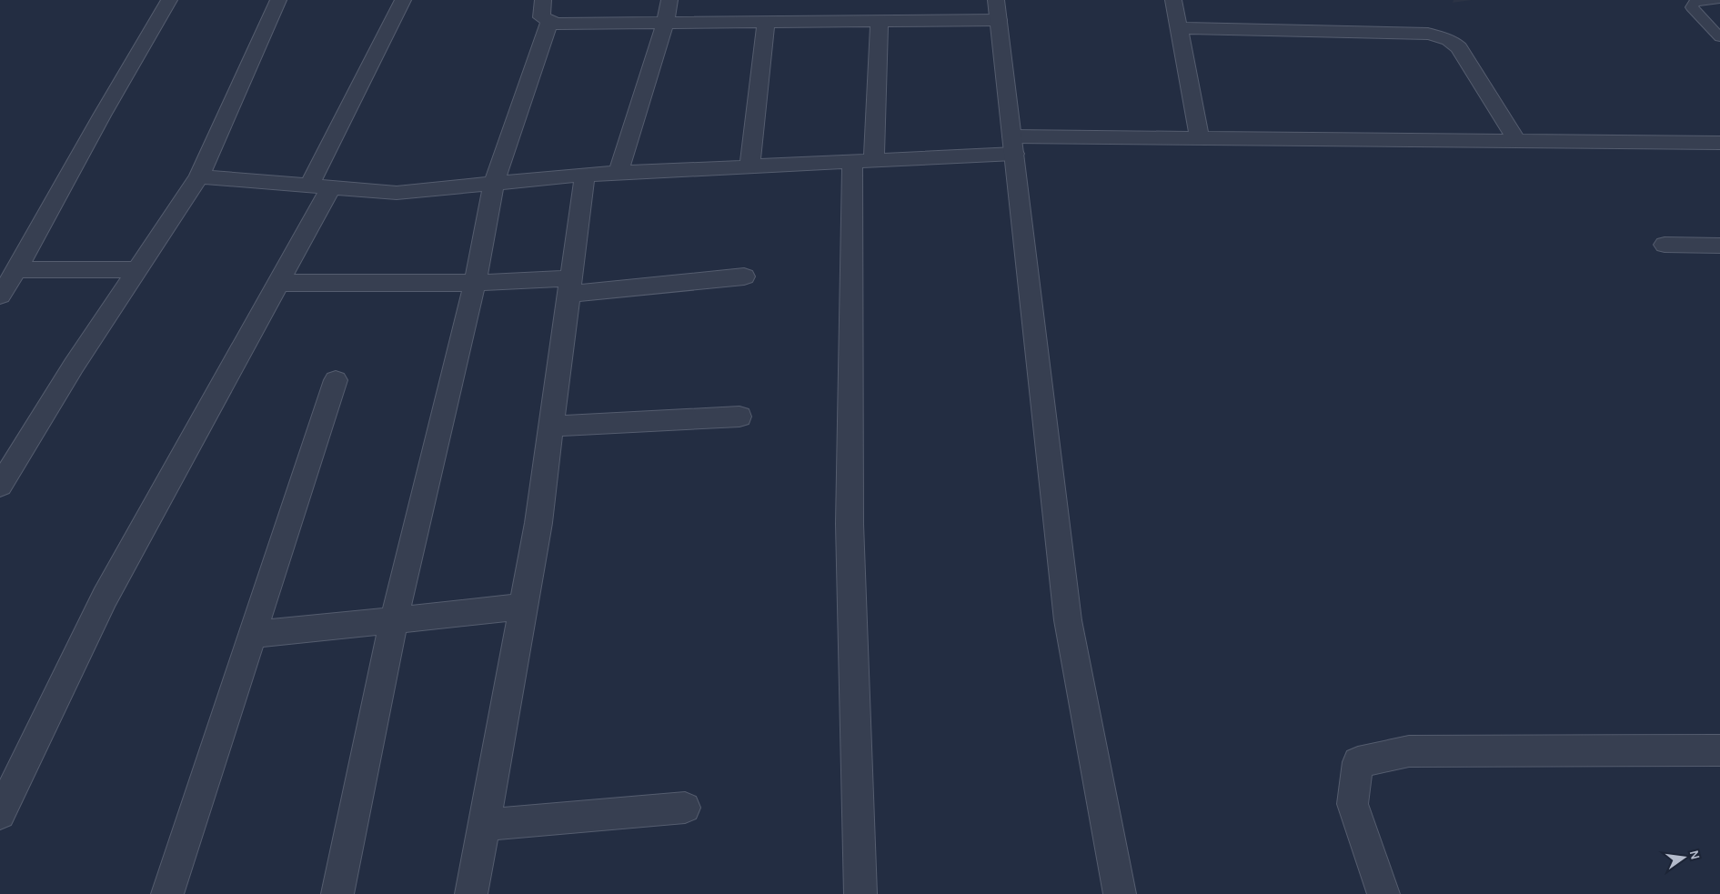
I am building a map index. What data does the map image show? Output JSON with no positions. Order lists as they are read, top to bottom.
{
  "north": "right"
}
